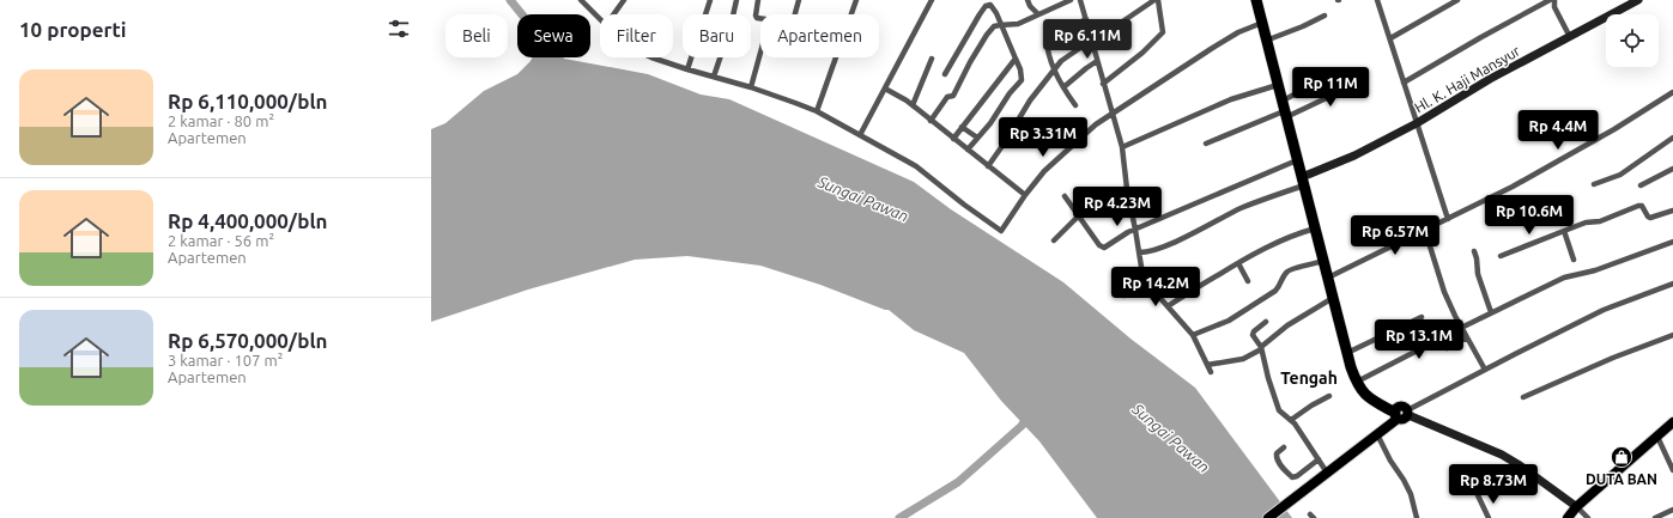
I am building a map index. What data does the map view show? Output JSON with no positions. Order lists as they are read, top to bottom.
{
  "streets": {
    "street": ["Hl. K. Haji Mansyur"]
  },
  "districts": ["Tengah"],
  "water": ["Sungai Pawan"],
  "places": {
    "shop": ["DUTA BAN"]
  },
  "page": {
    "heading": "10 properti",
    "chip": [
      "Beli",
      "Sewa",
      "Filter",
      "Baru",
      "Apartemen"
    ],
    "price": [
      "Rp 6.11M",
      "Rp 11M",
      "Rp 4.4M",
      "Rp 3.31M",
      "Rp 4.23M",
      "Rp 10.6M",
      "Rp 6.57M",
      "Rp 14.2M",
      "Rp 13.1M",
      "Rp 8.73M"
    ],
    "list": [
      {
        "name": "Rp 6,110,000/bln",
        "note": "2 kamar · 80 m² · Apartemen"
      },
      {
        "name": "Rp 4,400,000/bln",
        "note": "2 kamar · 56 m² · Apartemen"
      },
      {
        "name": "Rp 6,570,000/bln",
        "note": "3 kamar · 107 m² · Apartemen"
      }
    ]
  }
}
